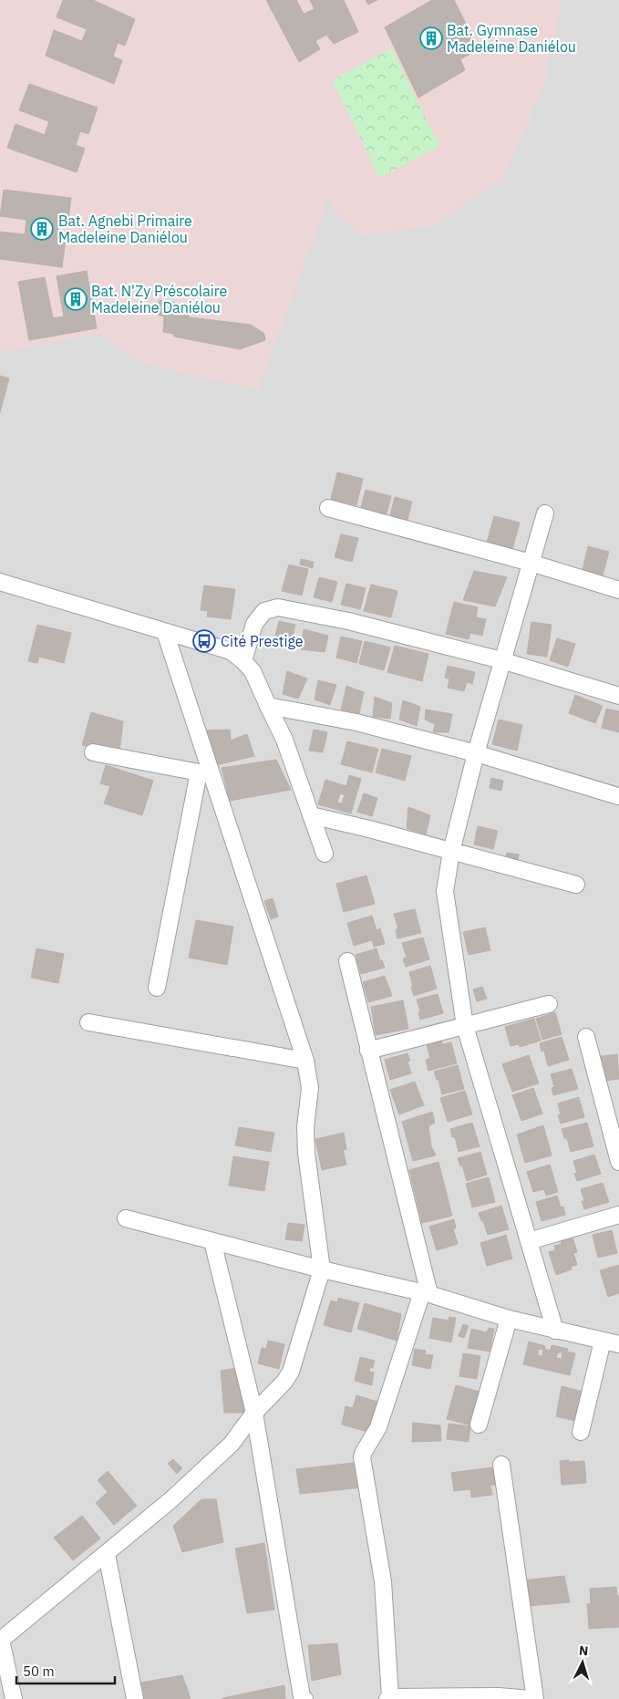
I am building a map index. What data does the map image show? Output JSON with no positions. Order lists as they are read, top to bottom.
{
  "places": {
    "building": ["Bat. Gymnase Madeleine Daniélou", "Bat. Agnebi Primaire Madeleine Daniélou", "Bat. N'Zy Préscolaire Madeleine Daniélou"],
    "bus stop": ["Cité Prestige"]
  },
  "scale_bar": "50 m",
  "north": "top"
}
